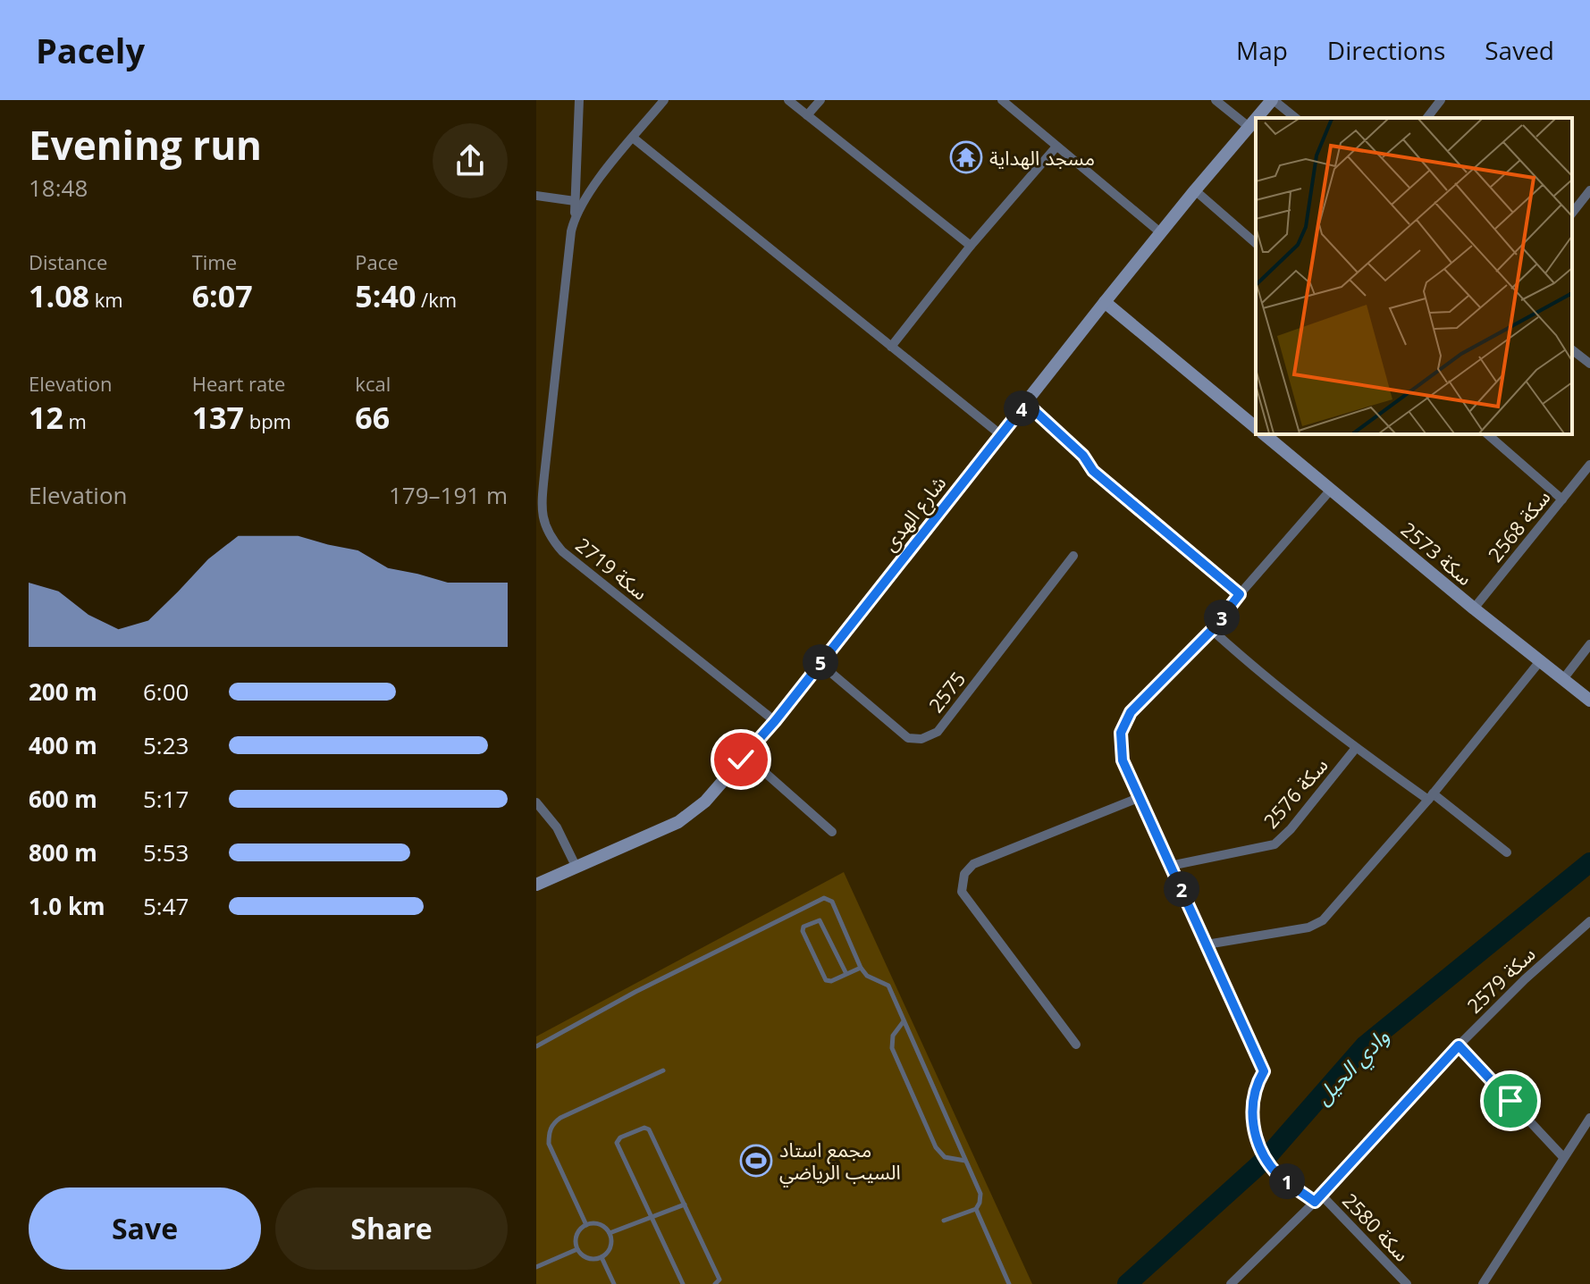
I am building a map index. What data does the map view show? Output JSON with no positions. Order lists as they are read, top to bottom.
{
  "streets": {
    "street": [
      "شارع الهدى",
      "سكة 2568",
      "سكة 2573",
      "سكة 2719",
      "2575",
      "سكة 2576",
      "سكة 2579",
      "سكة 2580"
    ]
  },
  "crossings": [
    ["شارع الهدى", "سكة 2719"],
    ["شارع الهدى", "2575"],
    ["سكة 2568", "سكة 2573"],
    ["سكة 2573", "سكة 2580"],
    ["سكة 2576", "سكة 2580"],
    ["سكة 2579", "سكة 2580"]
  ],
  "water": ["وادي الحيل"],
  "places": {
    "temple": ["مسجد الهداية"],
    "sports": ["مجمع استاد السيب الرياضي"]
  },
  "page": {
    "header": "Pacely",
    "nav": ["Map", "Directions", "Saved"],
    "heading": ["Evening run", "18:48"],
    "stats": [
      ["Distance", "1.08 km"],
      ["Time", "6:07"],
      ["Pace", "5:40 /km"],
      ["Elevation", "12 m"],
      ["Heart rate", "137 bpm"],
      ["kcal", "66"]
    ],
    "pins": [
      "4",
      "3",
      "5",
      "2",
      "1"
    ],
    "chart": ["Elevation", "179–191 m"],
    "list": [
      {
        "name": "200 m",
        "note": "6:00"
      },
      {
        "name": "400 m",
        "note": "5:23"
      },
      {
        "name": "600 m",
        "note": "5:17"
      },
      {
        "name": "800 m",
        "note": "5:53"
      },
      {
        "name": "1.0 km",
        "note": "5:47"
      }
    ],
    "buttons": ["Save", "Share"]
  }
}
